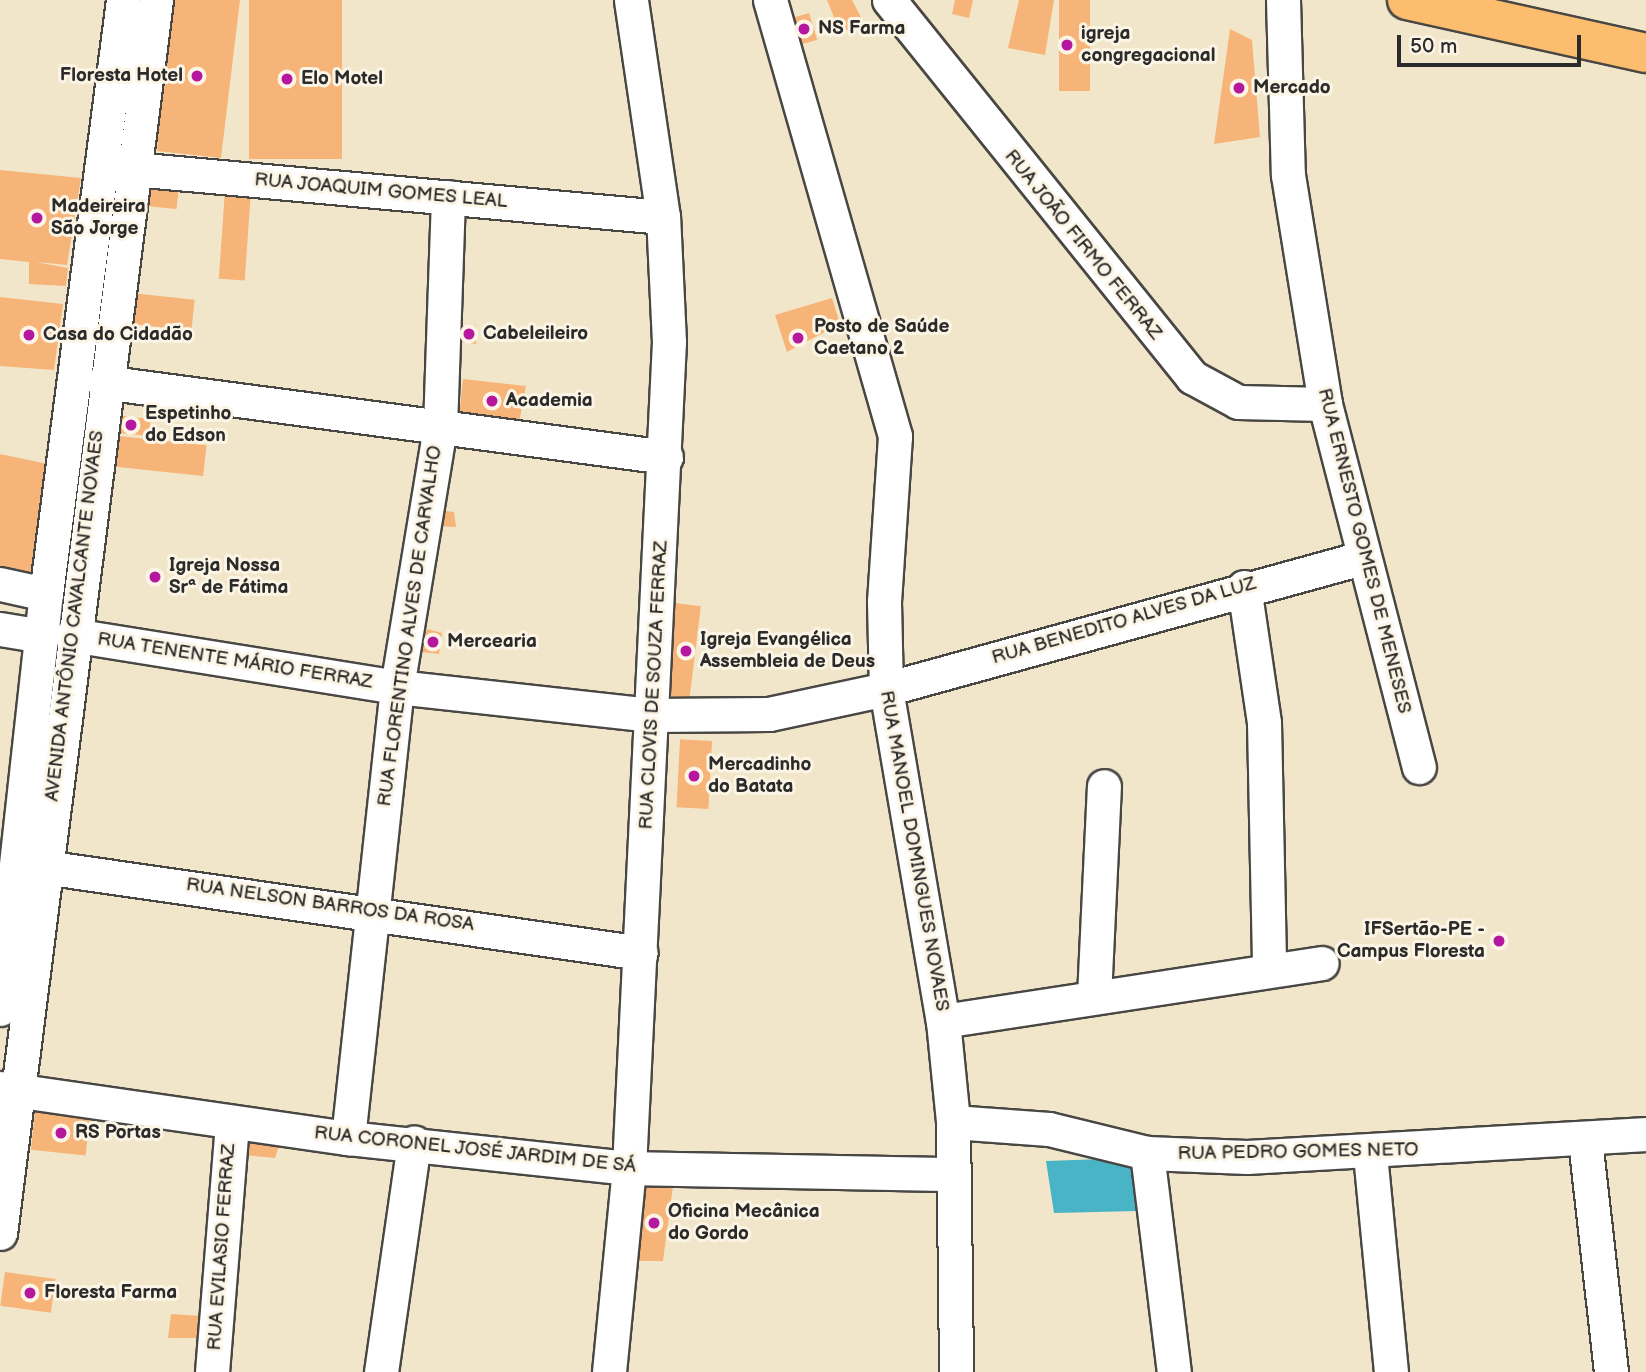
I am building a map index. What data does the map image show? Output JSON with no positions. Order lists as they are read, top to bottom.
{
  "streets": {
    "street": [
      "RUA JOAQUIM GOMES LEAL",
      "RUA JOÃO FIRMO FERRAZ",
      "RUA ERNESTO GOMES DE MENESES",
      "AVENIDA ANTÔNIO CAVALCANTE NOVAES",
      "RUA BENEDITO ALVES DA LUZ",
      "RUA FLORENTINO ALVES DE CARVALHO",
      "RUA TENENTE MÁRIO FERRAZ",
      "RUA CLOVIS DE SOUZA FERRAZ",
      "RUA MANOEL DOMINGUES NOVAES",
      "RUA NELSON BARROS DA ROSA",
      "RUA CORONEL JOSÉ JARDIM DE SÁ",
      "RUA PEDRO GOMES NETO",
      "RUA EVILASIO FERRAZ"
    ]
  },
  "crossings": [
    ["RUA JOAQUIM GOMES LEAL", "AVENIDA ANTÔNIO CAVALCANTE NOVAES"],
    ["RUA JOAQUIM GOMES LEAL", "RUA FLORENTINO ALVES DE CARVALHO"],
    ["RUA JOAQUIM GOMES LEAL", "RUA CLOVIS DE SOUZA FERRAZ"],
    ["RUA JOÃO FIRMO FERRAZ", "RUA ERNESTO GOMES DE MENESES"],
    ["RUA ERNESTO GOMES DE MENESES", "RUA BENEDITO ALVES DA LUZ"],
    ["AVENIDA ANTÔNIO CAVALCANTE NOVAES", "RUA TENENTE MÁRIO FERRAZ"],
    ["AVENIDA ANTÔNIO CAVALCANTE NOVAES", "RUA NELSON BARROS DA ROSA"],
    ["AVENIDA ANTÔNIO CAVALCANTE NOVAES", "RUA CORONEL JOSÉ JARDIM DE SÁ"],
    ["RUA BENEDITO ALVES DA LUZ", "RUA TENENTE MÁRIO FERRAZ"],
    ["RUA BENEDITO ALVES DA LUZ", "RUA CLOVIS DE SOUZA FERRAZ"],
    ["RUA BENEDITO ALVES DA LUZ", "RUA MANOEL DOMINGUES NOVAES"],
    ["RUA FLORENTINO ALVES DE CARVALHO", "RUA TENENTE MÁRIO FERRAZ"],
    ["RUA FLORENTINO ALVES DE CARVALHO", "RUA NELSON BARROS DA ROSA"],
    ["RUA FLORENTINO ALVES DE CARVALHO", "RUA CORONEL JOSÉ JARDIM DE SÁ"],
    ["RUA TENENTE MÁRIO FERRAZ", "RUA CLOVIS DE SOUZA FERRAZ"],
    ["RUA CLOVIS DE SOUZA FERRAZ", "RUA NELSON BARROS DA ROSA"],
    ["RUA CLOVIS DE SOUZA FERRAZ", "RUA CORONEL JOSÉ JARDIM DE SÁ"],
    ["RUA MANOEL DOMINGUES NOVAES", "RUA CORONEL JOSÉ JARDIM DE SÁ"],
    ["RUA MANOEL DOMINGUES NOVAES", "RUA PEDRO GOMES NETO"],
    ["RUA CORONEL JOSÉ JARDIM DE SÁ", "RUA EVILASIO FERRAZ"]
  ],
  "places": [
    "NS Farma",
    "igreja congregacional",
    "Floresta Hotel",
    "Elo Motel",
    "Mercado",
    "Madeireira São Jorge",
    "Cabeleileiro",
    "Casa do Cidadão",
    "Posto de Saúde Caetano 2",
    "Academia",
    "Espetinho do Edson",
    "Igreja Nossa Srª de Fátima",
    "Mercearia",
    "Igreja Evangélica Assembleia de Deus",
    "Mercadinho do Batata",
    "IFSertão-PE - Campus Floresta",
    "RS Portas",
    "Oficina Mecânica do Gordo",
    "Floresta Farma"
  ],
  "scale_bar": "50 m"
}
